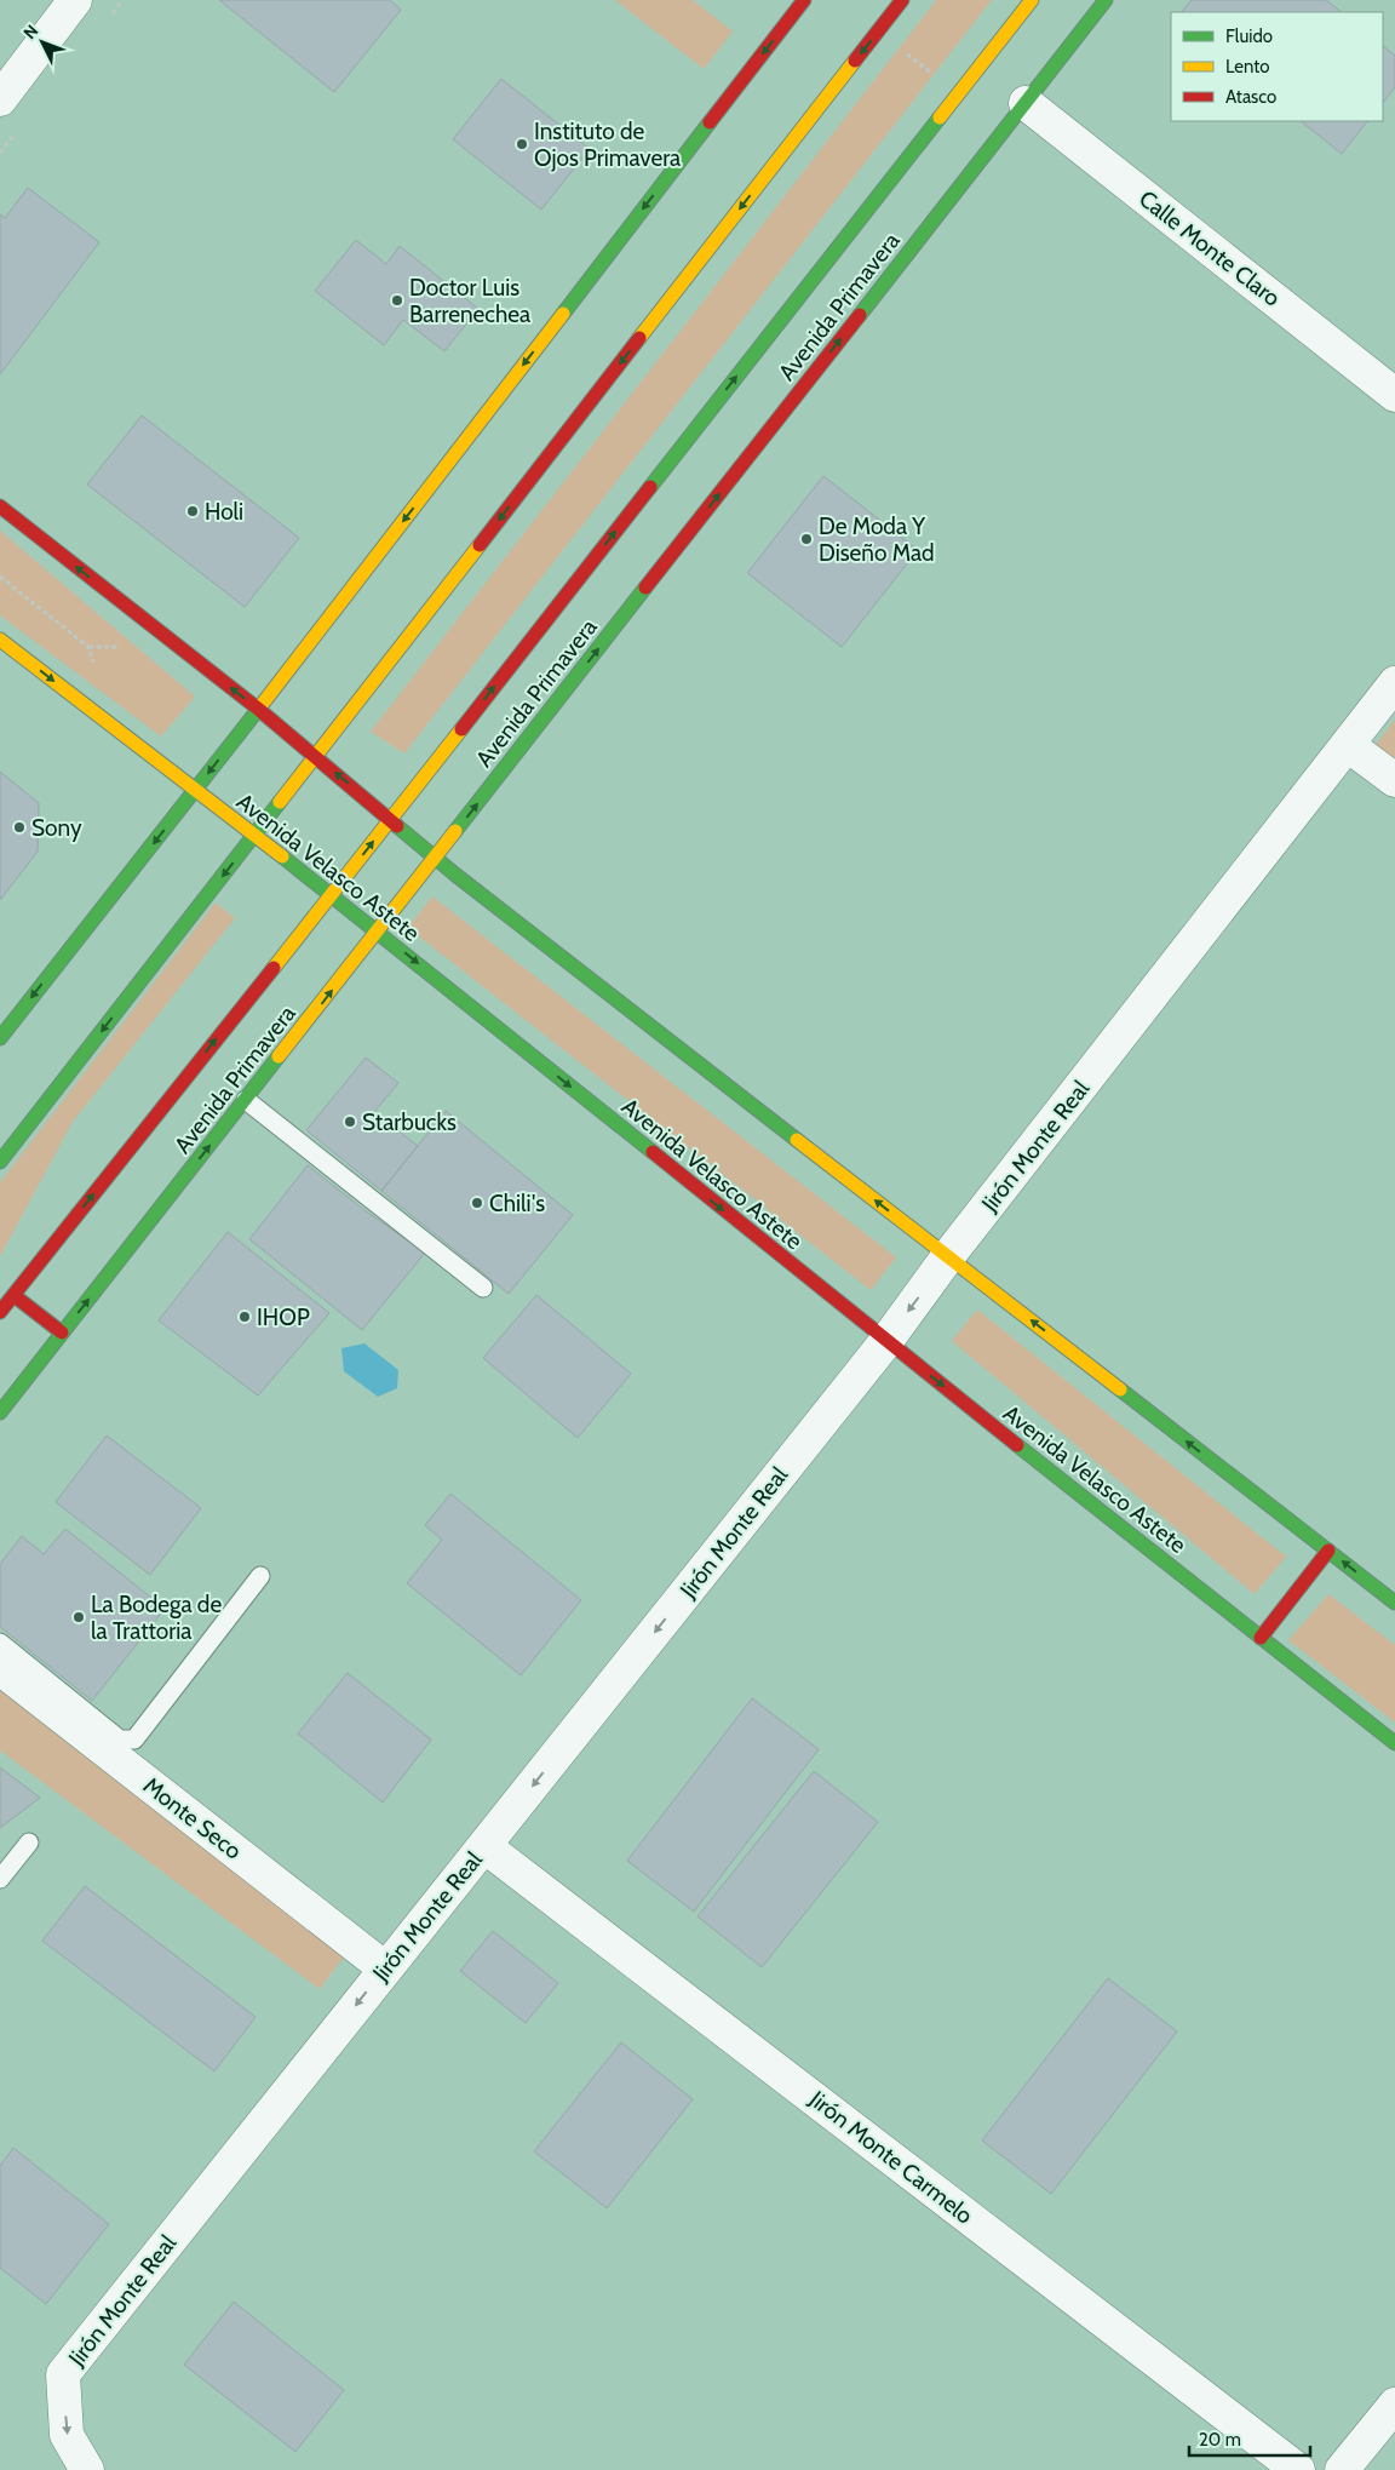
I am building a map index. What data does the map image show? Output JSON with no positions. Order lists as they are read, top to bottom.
{
  "streets": {
    "main road": ["Avenida Primavera", "Avenida Velasco Astete"],
    "street": [
      "Calle Monte Claro",
      "Jirón Monte Real",
      "Monte Seco",
      "Jirón Monte Carmelo"
    ]
  },
  "crossings": [
    ["Calle Monte Claro", "Avenida Primavera"],
    ["Avenida Primavera", "Avenida Velasco Astete"],
    ["Avenida Velasco Astete", "Jirón Monte Real"],
    ["Jirón Monte Real", "Monte Seco"],
    ["Jirón Monte Real", "Jirón Monte Carmelo"]
  ],
  "one_way": ["Jirón Monte Real"],
  "places": [
    "Instituto de Ojos Primavera",
    "Doctor Luis Barrenechea",
    "Holi",
    "De Moda Y Diseño Mad",
    "Sony",
    "Starbucks",
    "Chili's",
    "IHOP",
    "La Bodega de la Trattoria"
  ],
  "legend": ["Fluido", "Lento", "Atasco"],
  "scale_bar": "20 m",
  "north": "top left"
}
